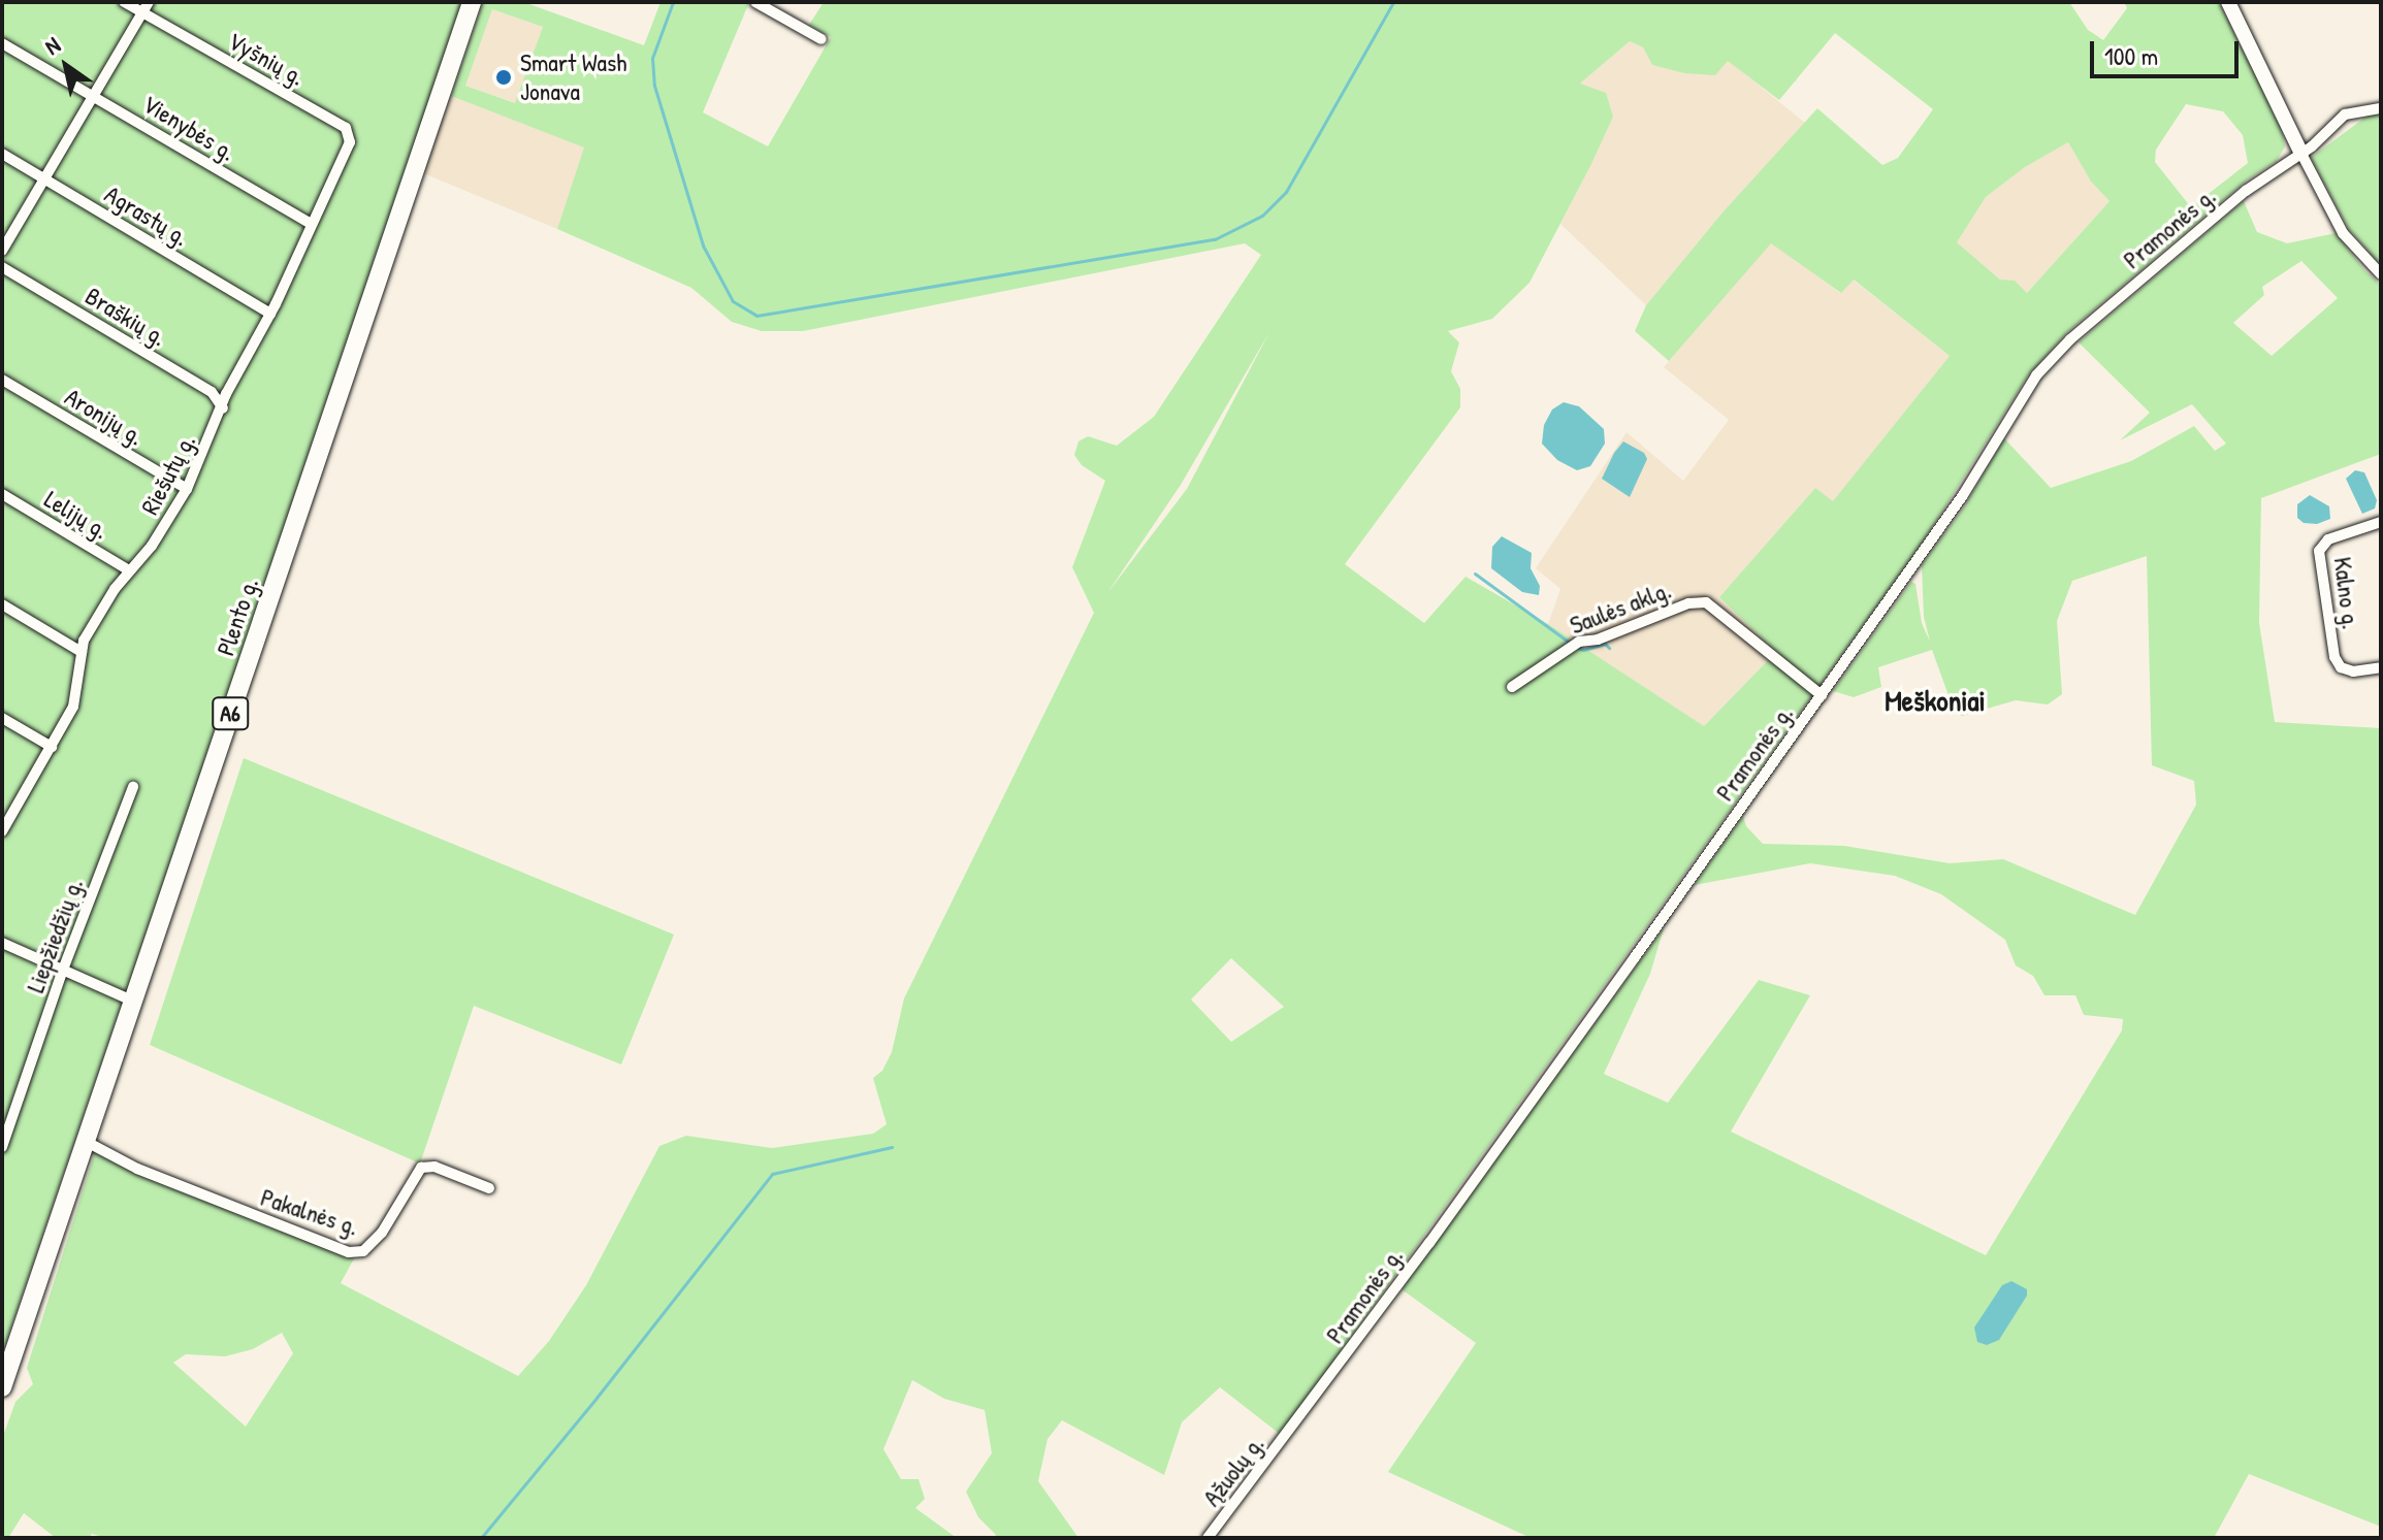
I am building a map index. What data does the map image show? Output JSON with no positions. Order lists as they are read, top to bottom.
{
  "streets": {
    "highway": ["Plento g.", "A6"],
    "street": [
      "Vyšnių g.",
      "Vienybės g.",
      "Agrastų g.",
      "Pramonės g.",
      "Braškių g.",
      "Aronijų g.",
      "Riešutų g.",
      "Lelijų g.",
      "Kalno g.",
      "Saulės aklg.",
      "Liepžiedžių g.",
      "Pakalnės g.",
      "Ąžuolų g."
    ]
  },
  "crossings": [
    ["Vyšnių g.", "Riešutų g."],
    ["Vienybės g.", "Riešutų g."],
    ["Agrastų g.", "Riešutų g."],
    ["Pramonės g.", "Saulės aklg."],
    ["Pramonės g.", "Ąžuolų g."],
    ["Braškių g.", "Riešutų g."],
    ["Aronijų g.", "Riešutų g."],
    ["Riešutų g.", "Lelijų g."],
    ["Plento g.", "Pakalnės g."]
  ],
  "districts": ["Meškoniai"],
  "places": ["Smart Wash Jonava"],
  "scale_bar": "100 m",
  "north": "top left"
}
